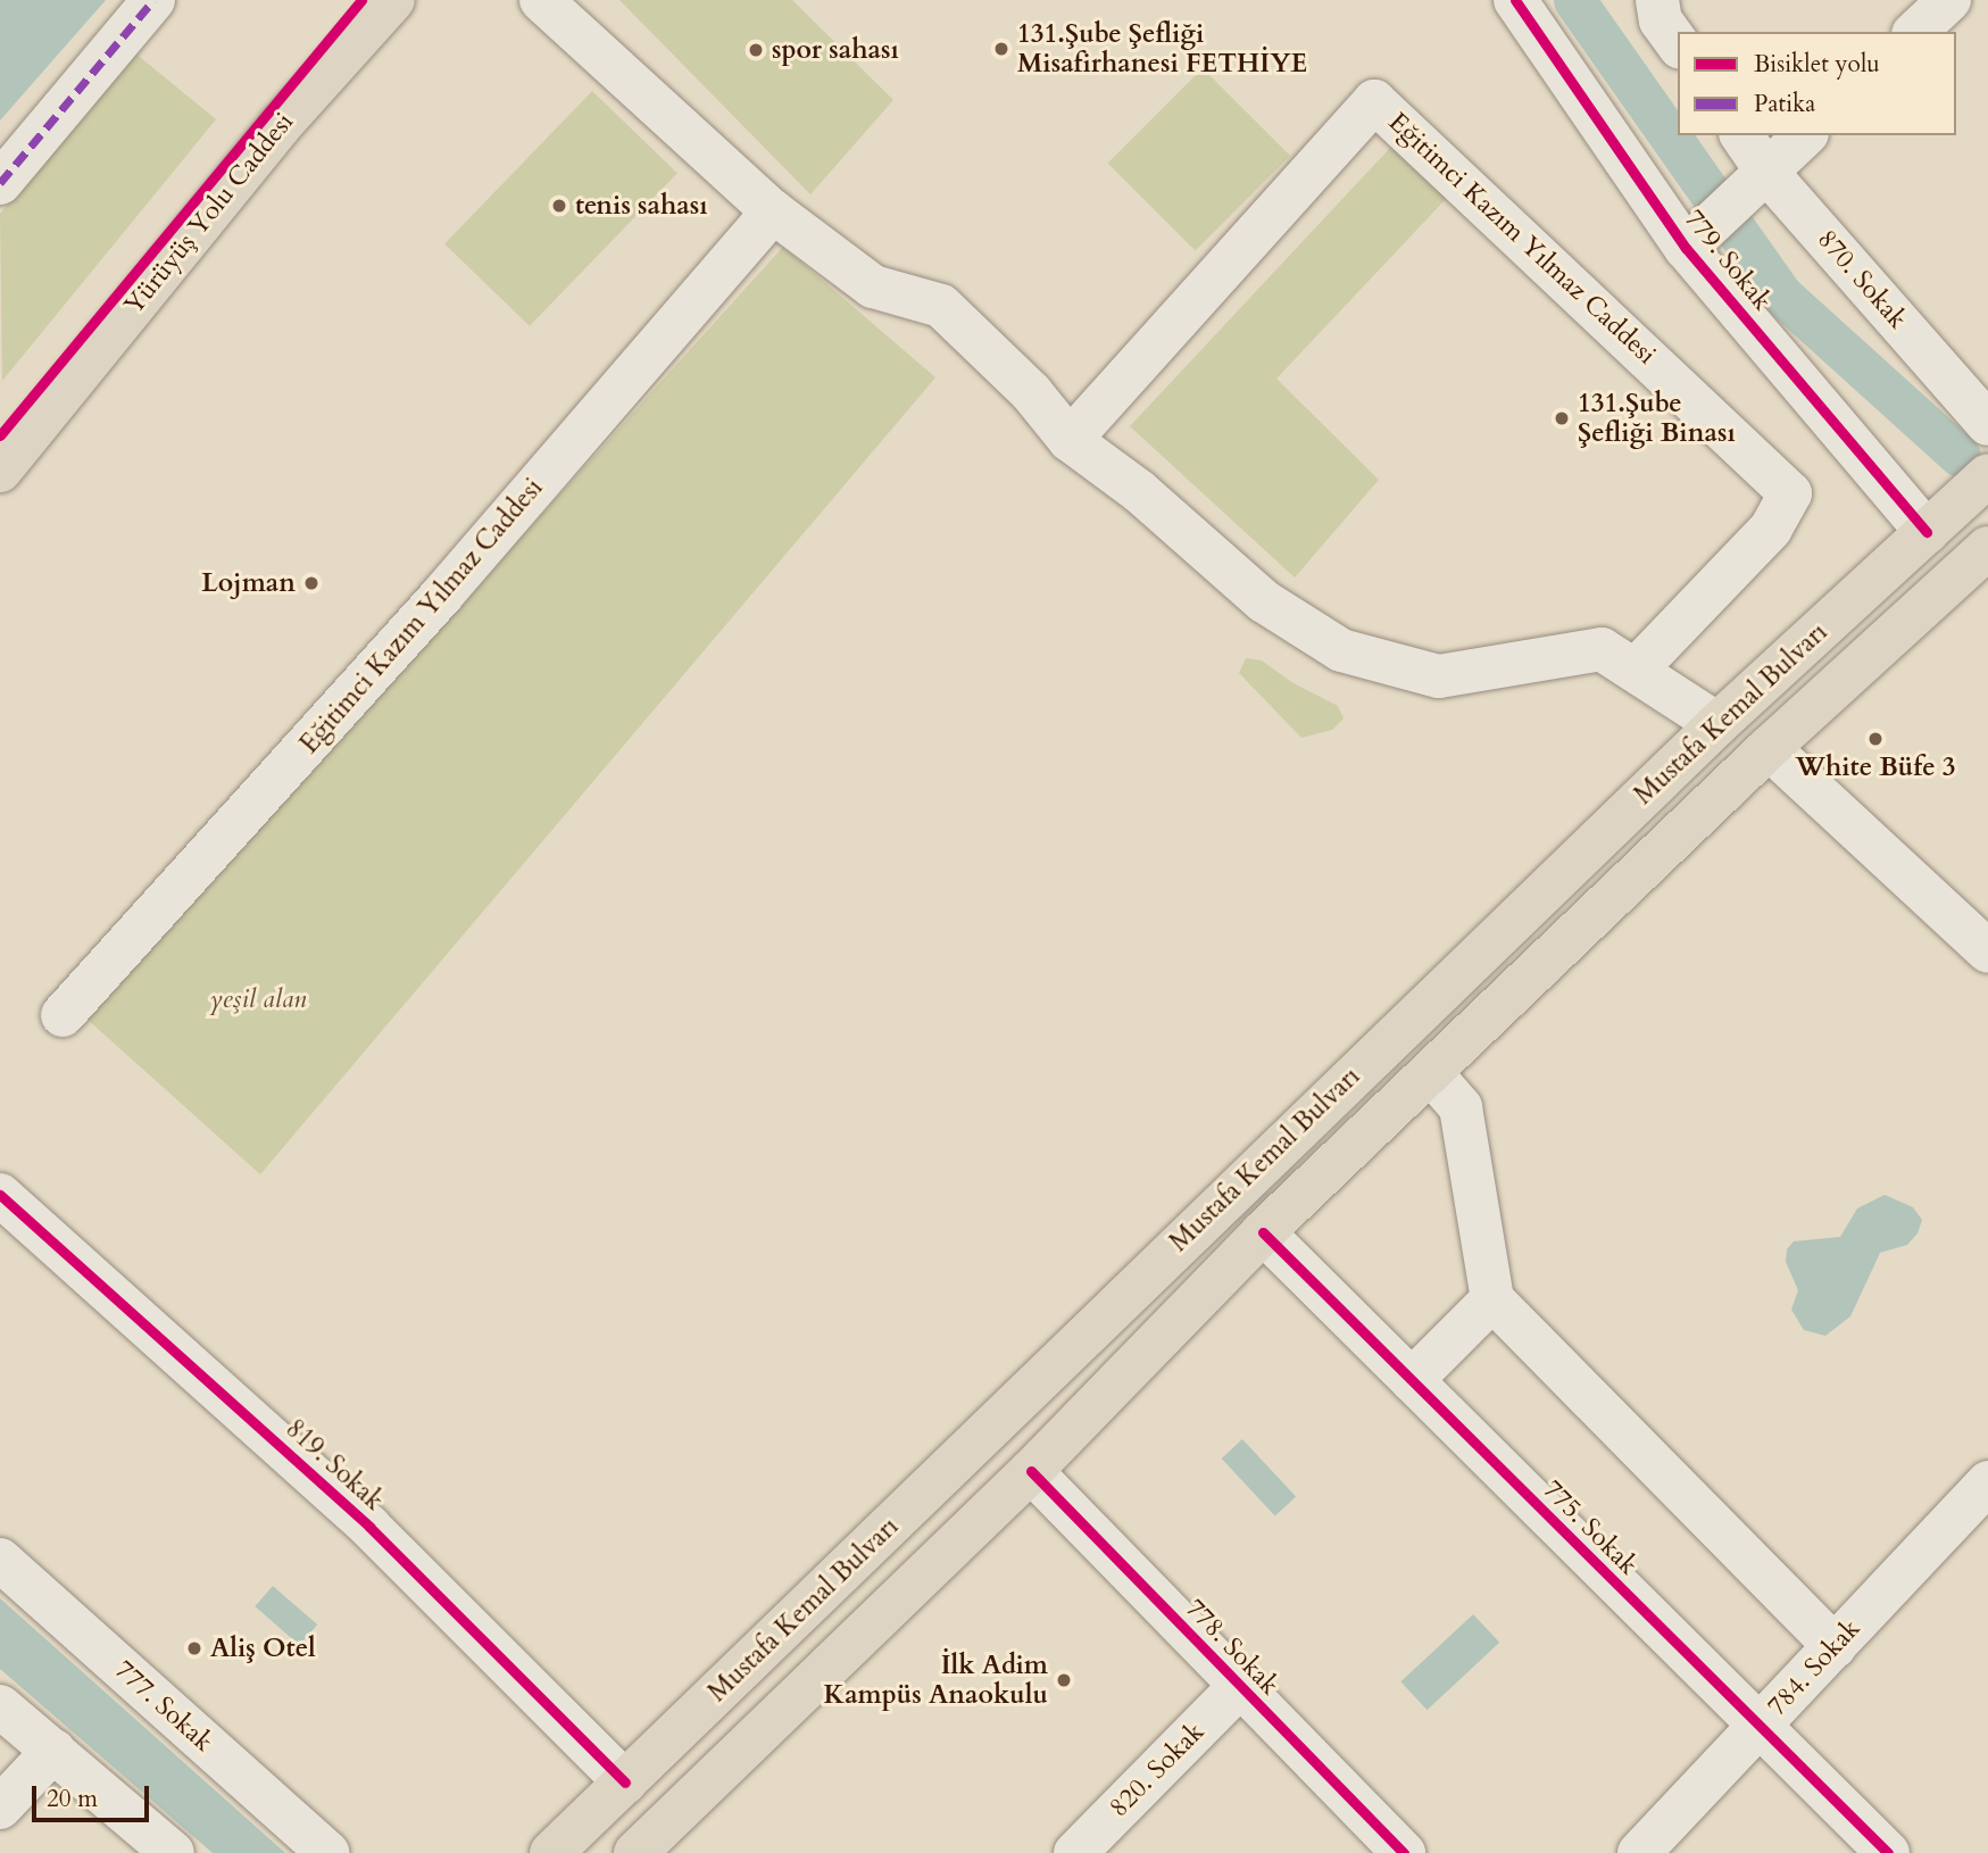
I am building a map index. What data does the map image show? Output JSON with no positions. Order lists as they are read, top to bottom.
{
  "streets": {
    "main road": ["Yürüyüş Yolu Caddesi", "Mustafa Kemal Bulvarı"],
    "street": [
      "Eğitimci Kazım Yılmaz Caddesi",
      "779. Sokak",
      "870. Sokak",
      "819. Sokak",
      "775. Sokak",
      "778. Sokak",
      "784. Sokak",
      "777. Sokak",
      "820. Sokak"
    ]
  },
  "crossings": [
    ["779. Sokak", "Mustafa Kemal Bulvarı"],
    ["Mustafa Kemal Bulvarı", "819. Sokak"],
    ["Mustafa Kemal Bulvarı", "775. Sokak"],
    ["Mustafa Kemal Bulvarı", "778. Sokak"],
    ["775. Sokak", "784. Sokak"],
    ["778. Sokak", "820. Sokak"]
  ],
  "parks": ["yeşil alan"],
  "places": [
    "131.Şube Şefliği Misafirhanesi FETHİYE",
    "spor sahası",
    "tenis sahası",
    "131.Şube Şefliği Binası",
    "Lojman",
    "White Büfe 3",
    "Aliş Otel",
    "İlk Adim Kampüs Anaokulu"
  ],
  "legend": ["Bisiklet yolu", "Patika"],
  "scale_bar": "20 m"
}
